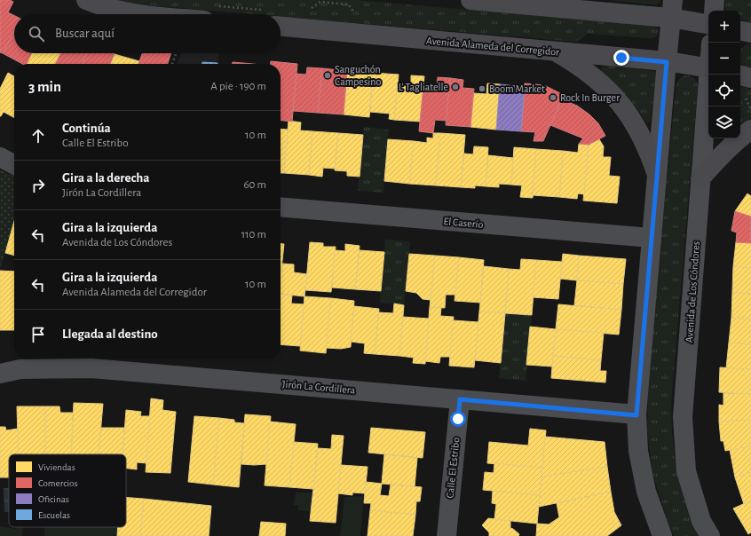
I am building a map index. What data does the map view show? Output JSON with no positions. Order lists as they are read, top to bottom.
{
  "streets": {
    "main road": ["Avenida Alameda del Corregidor"],
    "street": [
      "El Caserío",
      "Avenida de Los Cóndores",
      "Jirón La Cordillera",
      "Calle El Estribo"
    ]
  },
  "crossings": [
    ["Jirón La Cordillera", "Calle El Estribo"]
  ],
  "places": [
    "Sanguchón Campesino",
    "L' Tagliatelle",
    "Boom Market",
    "Rock In Burger"
  ],
  "legend": [
    "Viviendas",
    "Comercios",
    "Oficinas",
    "Escuelas"
  ],
  "page": {
    "map_buttons": ["+", "−"],
    "search": "Buscar aquí",
    "heading": ["3 min", "A pie · 190 m"],
    "list": [
      ["Continúa", "Calle El Estribo", "10 m"],
      ["Gira a la derecha", "Jirón La Cordillera", "60 m"],
      ["Gira a la izquierda", "Avenida de Los Cóndores", "110 m"],
      ["Gira a la izquierda", "Avenida Alameda del Corregidor", "10 m"],
      "Llegada al destino"
    ]
  }
}
